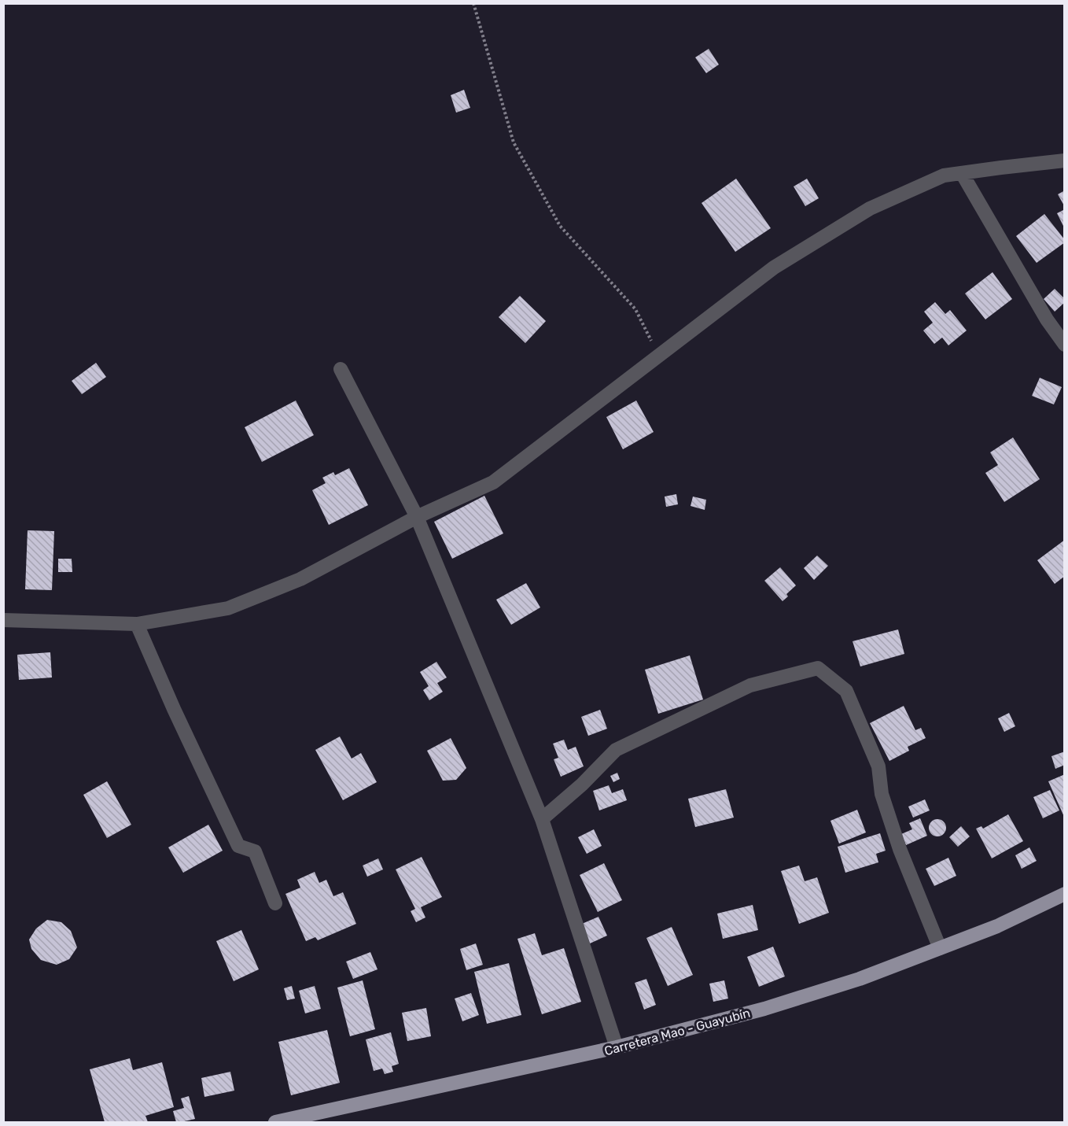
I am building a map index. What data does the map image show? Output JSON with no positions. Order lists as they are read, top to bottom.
{
  "streets": {
    "main road": ["Carretera Mao - Guayubín"]
  }
}
